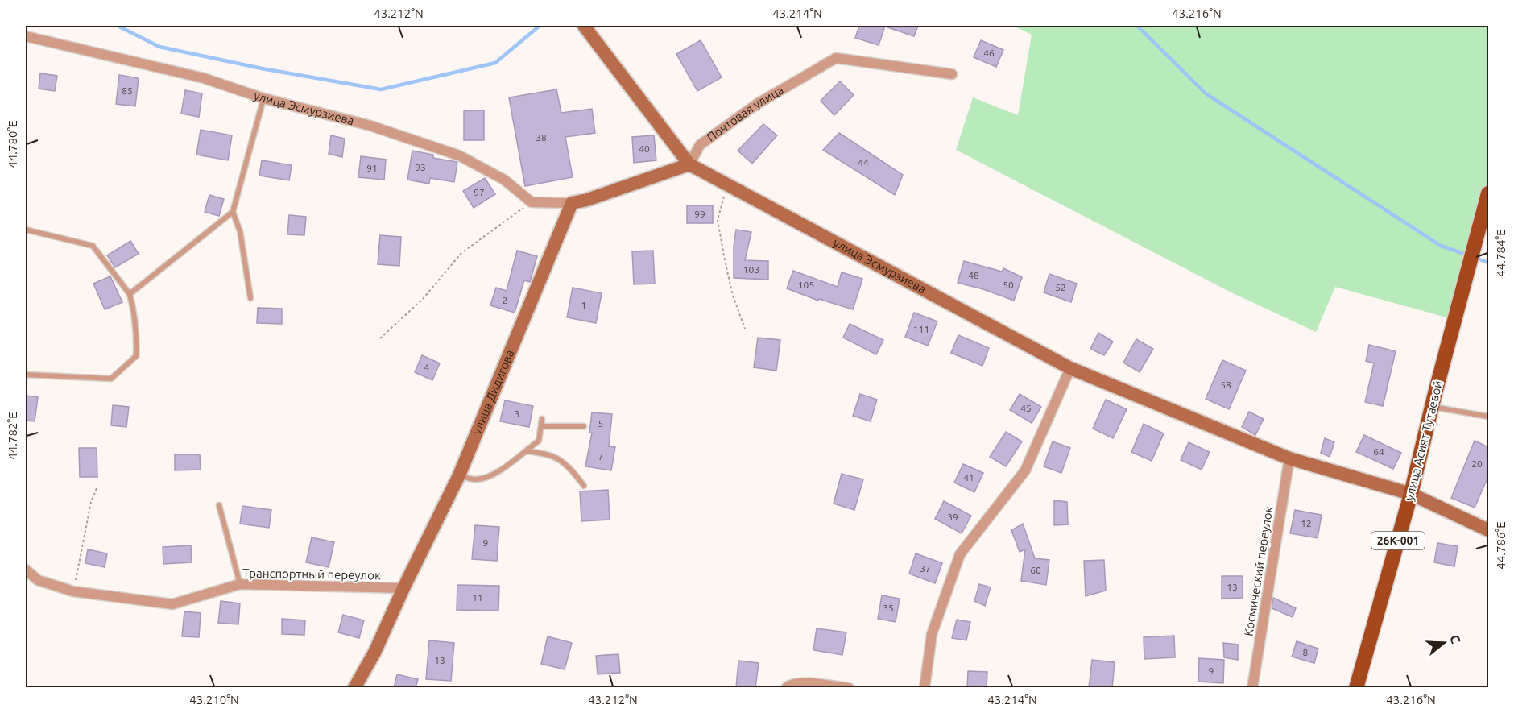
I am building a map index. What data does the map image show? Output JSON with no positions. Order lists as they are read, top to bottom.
{
  "streets": {
    "main road": ["улица Асият Тутаевой", "26К-001"],
    "street": [
      "улица Эсмурзиева",
      "Почтовая улица",
      "улица Дидигова",
      "Космический переулок",
      "Транспортный переулок"
    ]
  },
  "crossings": [
    ["улица Эсмурзиева", "Почтовая улица"],
    ["улица Эсмурзиева", "улица Асият Тутаевой"],
    ["улица Эсмурзиева", "Космический переулок"],
    ["улица Дидигова", "Транспортный переулок"]
  ],
  "house_numbers": [
    "46",
    "85",
    "38",
    "40",
    "44",
    "93",
    "91",
    "97",
    "99",
    "103",
    "48",
    "105",
    "50",
    "52",
    "2",
    "1",
    "111",
    "4",
    "58",
    "45",
    "3",
    "5",
    "64",
    "7",
    "20",
    "41",
    "39",
    "12",
    "9",
    "37",
    "60",
    "13",
    "11",
    "35",
    "8",
    "13",
    "9"
  ],
  "north": "right",
  "coordinates": [
    "43.212°N",
    "43.214°N",
    "43.216°N",
    "44.780°E",
    "44.784°E",
    "44.782°E",
    "44.786°E",
    "43.210°N"
  ]
}
